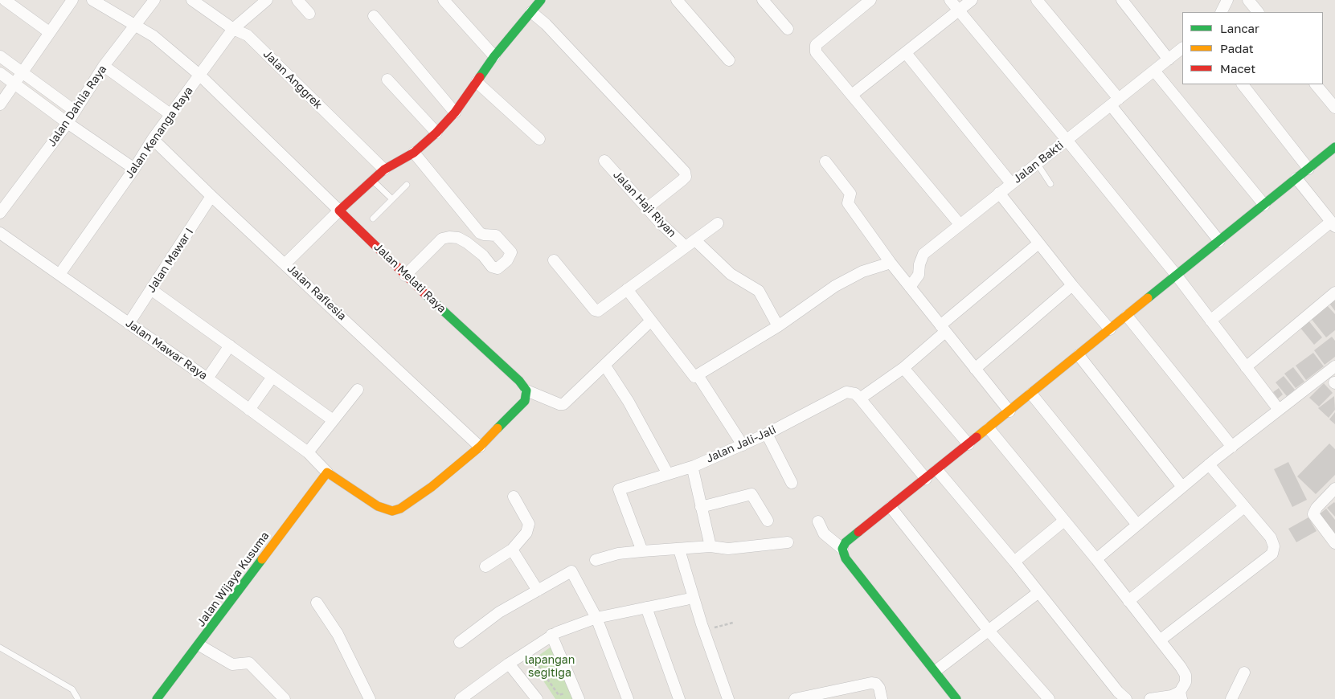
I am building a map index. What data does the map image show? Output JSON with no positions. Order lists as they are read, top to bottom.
{
  "streets": {
    "street": [
      "Jalan Anggrek",
      "Jalan Dahlia Raya",
      "Jalan Kenanga Raya",
      "Jalan Bakti",
      "Jalan Haji Riyan",
      "Jalan Mawar I",
      "Jalan Melati Raya",
      "Jalan Raflesia",
      "Jalan Mawar Raya",
      "Jalan Jali-Jali",
      "Jalan Wijaya Kusuma"
    ]
  },
  "crossings": [
    ["Jalan Anggrek", "Jalan Kenanga Raya"],
    ["Jalan Dahlia Raya", "Jalan Melati Raya"],
    ["Jalan Kenanga Raya", "Jalan Melati Raya"],
    ["Jalan Kenanga Raya", "Jalan Raflesia"],
    ["Jalan Kenanga Raya", "Jalan Mawar Raya"],
    ["Jalan Mawar I", "Jalan Raflesia"],
    ["Jalan Mawar I", "Jalan Mawar Raya"],
    ["Jalan Mawar Raya", "Jalan Wijaya Kusuma"]
  ],
  "parks": ["lapangan segitiga"],
  "legend": ["Lancar", "Padat", "Macet"]
}
